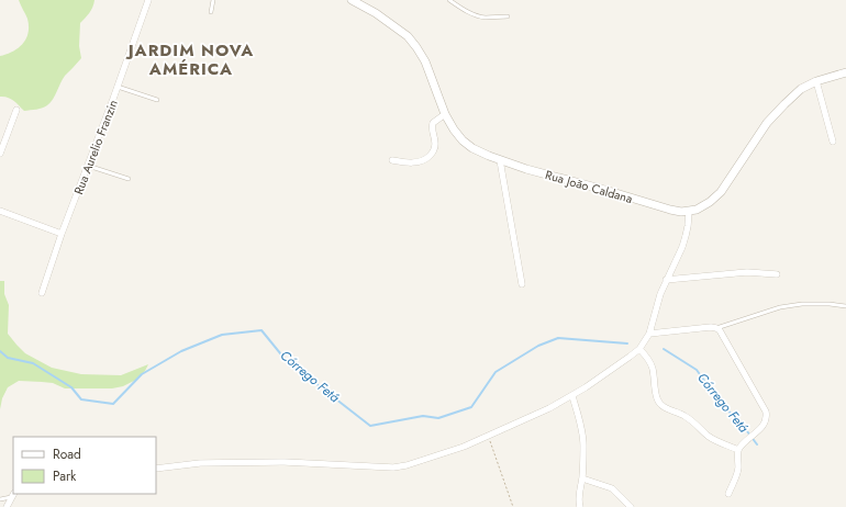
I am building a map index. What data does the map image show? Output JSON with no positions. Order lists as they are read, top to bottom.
{
  "streets": {
    "street": ["Rua Aurelio Franzin", "Rua João Caldana"]
  },
  "districts": ["JARDIM NOVA AMÉRICA"],
  "water": ["Córrego Fetá"],
  "legend": ["Road", "Park"]
}
